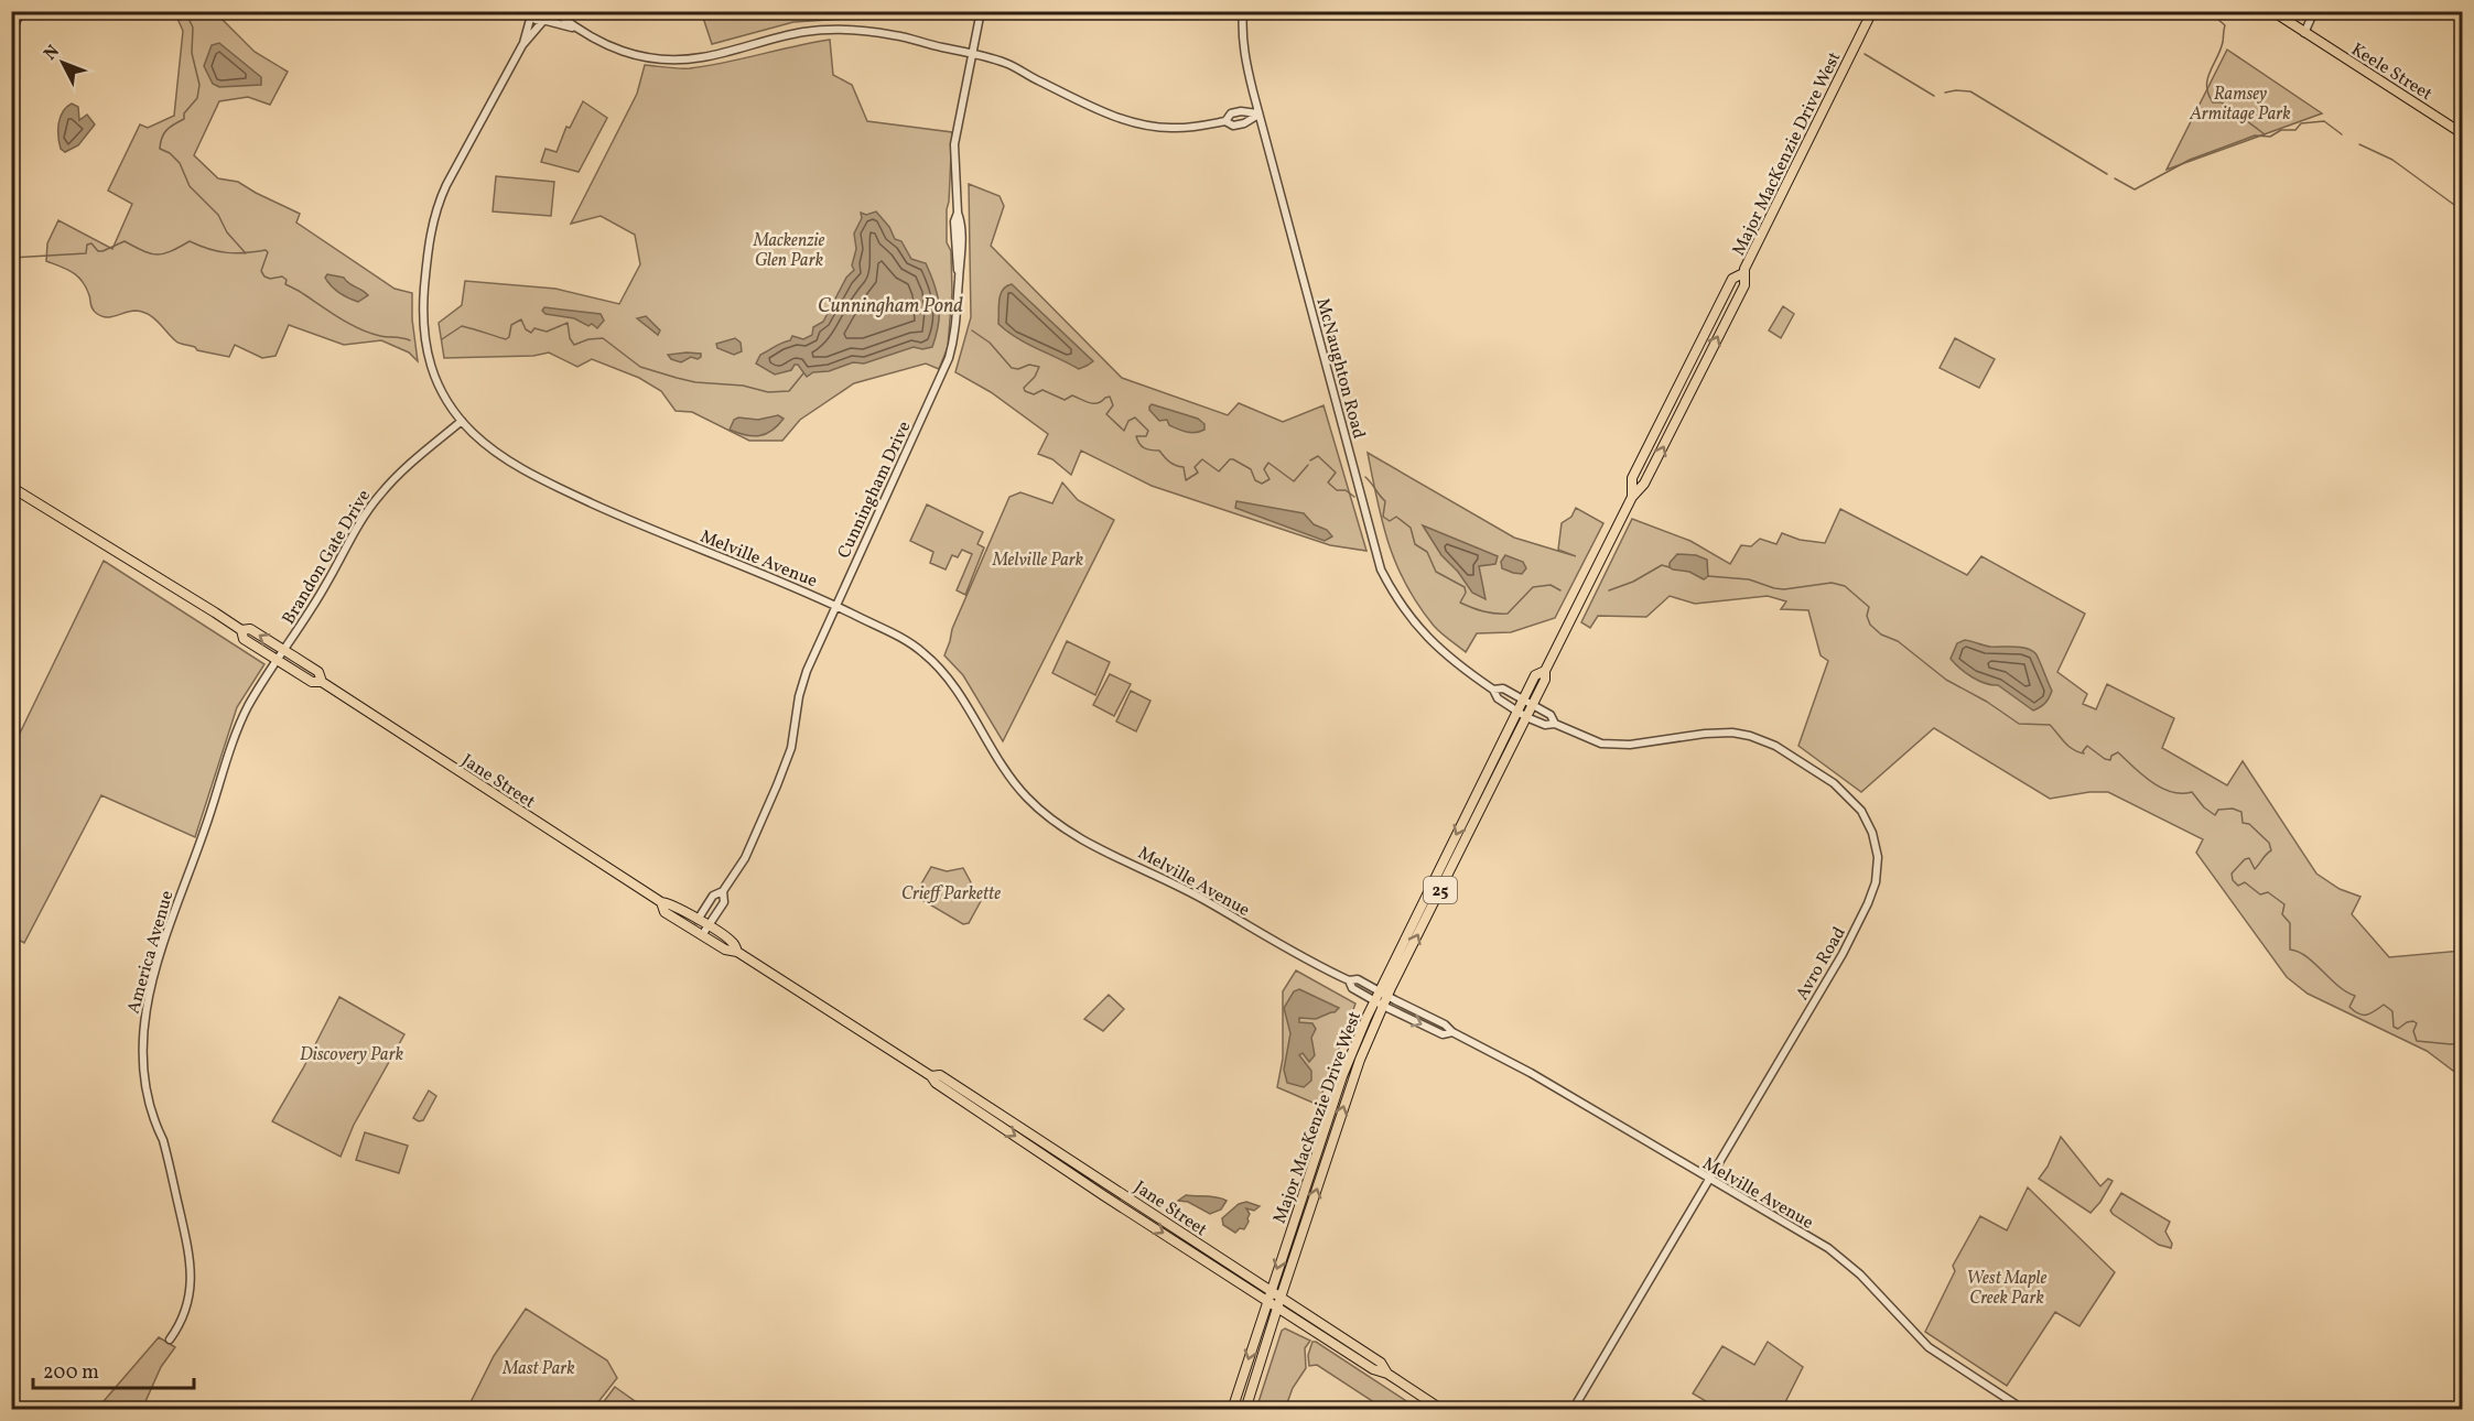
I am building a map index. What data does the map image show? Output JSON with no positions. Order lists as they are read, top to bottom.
{
  "streets": {
    "main road": [
      "Keele Street",
      "Major MacKenzie Drive West",
      "Jane Street",
      "25"
    ],
    "street": [
      "McNaughton Road",
      "Cunningham Drive",
      "Brandon Gate Drive",
      "Melville Avenue",
      "America Avenue",
      "Avro Road"
    ]
  },
  "crossings": [
    ["Major MacKenzie Drive West", "McNaughton Road"],
    ["Major MacKenzie Drive West", "Melville Avenue"],
    ["Major MacKenzie Drive West", "Jane Street"],
    ["Major MacKenzie Drive West", "Avro Road"],
    ["McNaughton Road", "Avro Road"],
    ["Cunningham Drive", "Melville Avenue"],
    ["Cunningham Drive", "Jane Street"],
    ["Brandon Gate Drive", "Melville Avenue"],
    ["Brandon Gate Drive", "Jane Street"],
    ["Brandon Gate Drive", "America Avenue"],
    ["Melville Avenue", "Avro Road"],
    ["Jane Street", "America Avenue"]
  ],
  "water": ["Cunningham Pond"],
  "parks": [
    "Ramsey Armitage Park",
    "Mackenzie Glen Park",
    "Melville Park",
    "Crieff Parkette",
    "Discovery Park",
    "West Maple Creek Park",
    "Mast Park"
  ],
  "scale_bar": "200 m",
  "north": "top left"
}
